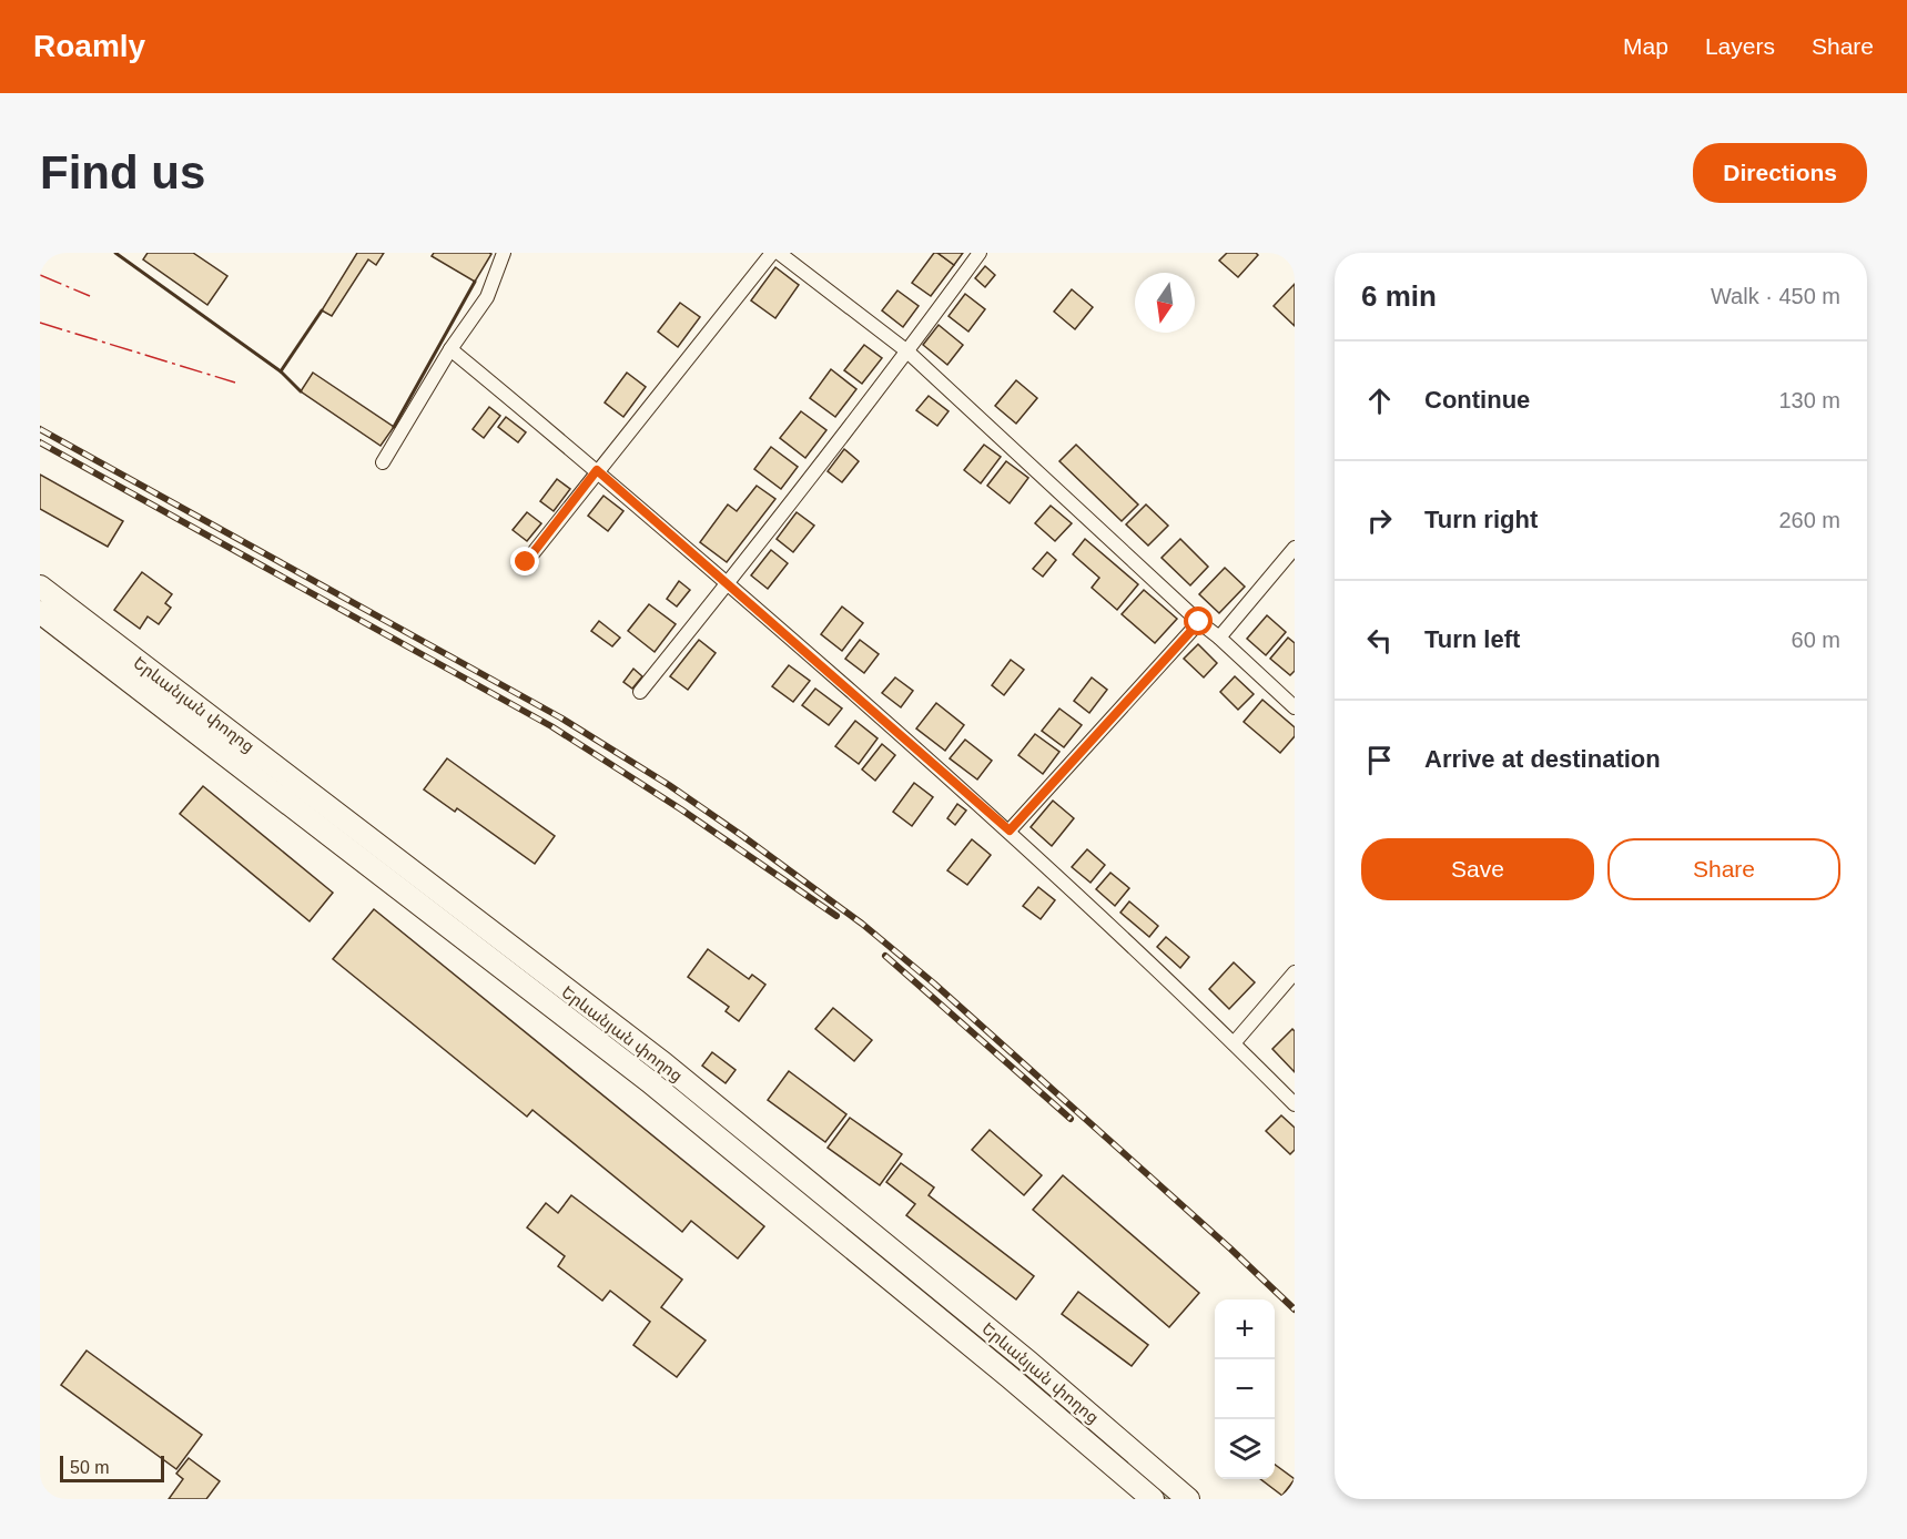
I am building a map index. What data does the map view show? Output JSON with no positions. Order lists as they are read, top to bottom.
{
  "streets": {
    "highway": ["Երևանյան փողոց"]
  },
  "scale_bar": "50 m",
  "north": "bottom",
  "page": {
    "header": "Roamly",
    "nav": ["Map", "Layers", "Share"],
    "buttons": [
      "Directions",
      ["Save", "Share"]
    ],
    "title": "Find us",
    "heading": ["6 min", "Walk · 450 m"],
    "list": [
      ["Continue", "130 m"],
      ["Turn right", "260 m"],
      ["Turn left", "60 m"],
      "Arrive at destination"
    ],
    "map_buttons": ["+", "−"],
    "scale": "50 m"
  }
}
